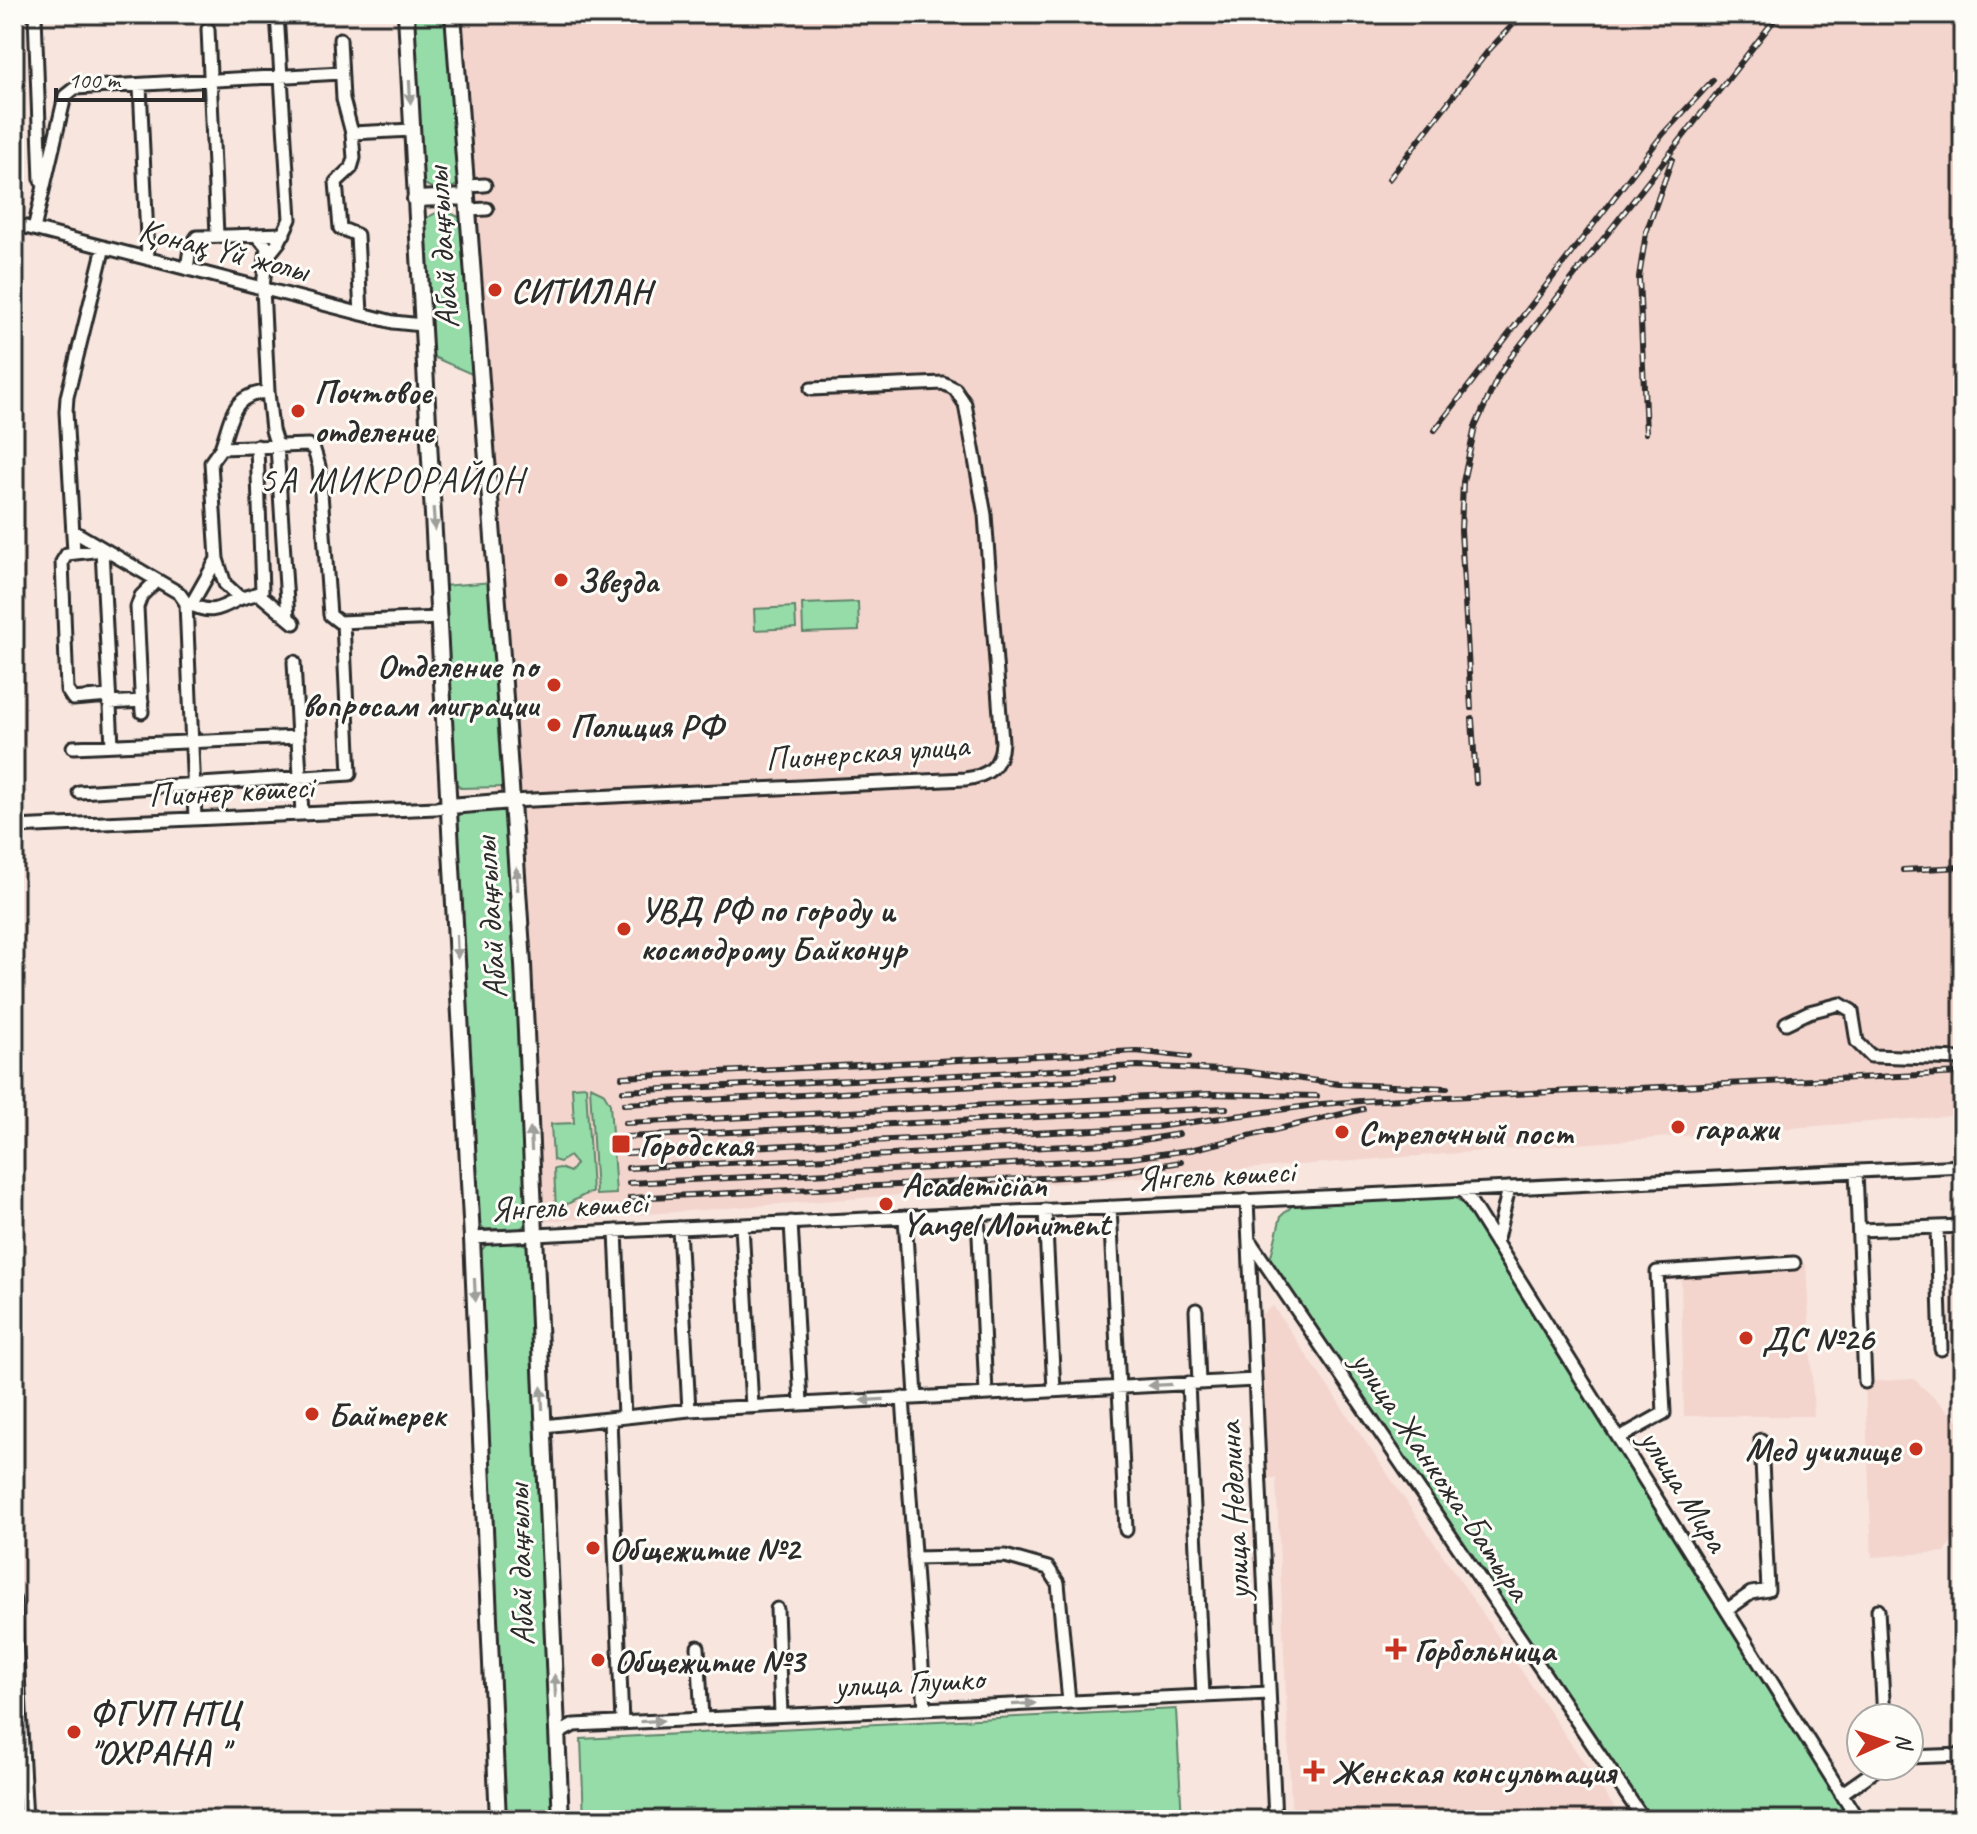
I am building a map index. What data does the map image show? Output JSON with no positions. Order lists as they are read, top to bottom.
{
  "streets": {
    "main road": ["Абай даңғылы", "Пионерская улица"],
    "street": [
      "Қонақ Үй жолы",
      "Пионер көшесі",
      "Янгель көшесі",
      "улица Жанкожа-Батыра",
      "улица Мира",
      "улица Неделина",
      "улица Глушко"
    ]
  },
  "crossings": [
    ["Абай даңғылы", "Қонақ Үй жолы"],
    ["Абай даңғылы", "Пионерская улица"],
    ["Абай даңғылы", "Пионер көшесі"],
    ["Абай даңғылы", "Янгель көшесі"],
    ["Абай даңғылы", "улица Глушко"],
    ["Пионерская улица", "Пионер көшесі"],
    ["Янгель көшесі", "улица Мира"],
    ["Янгель көшесі", "улица Неделина"],
    ["улица Жанкожа-Батыра", "улица Неделина"],
    ["улица Неделина", "улица Глушко"]
  ],
  "districts": ["5А МИКРОРАЙОН"],
  "places": {
    "other": [
      "СИТИЛАН",
      "Почтовое отделение",
      "Звезда",
      "Отделение по вопросам миграции",
      "Полиция РФ",
      "УВД РФ по городу и космодрому Байконур",
      "гаражи",
      "Стрелочный пост",
      "Academician Yangel Monument",
      "ДС №26",
      "Байтерек",
      "Мед училище",
      "Общежитие №2",
      "Общежитие №3",
      "ФГУП НТЦ \"ОХРАНА \""
    ],
    "transit": ["Городская"],
    "health": ["Горбольница", "Женская консультация"]
  },
  "scale_bar": "100 m",
  "north": "right"
}
